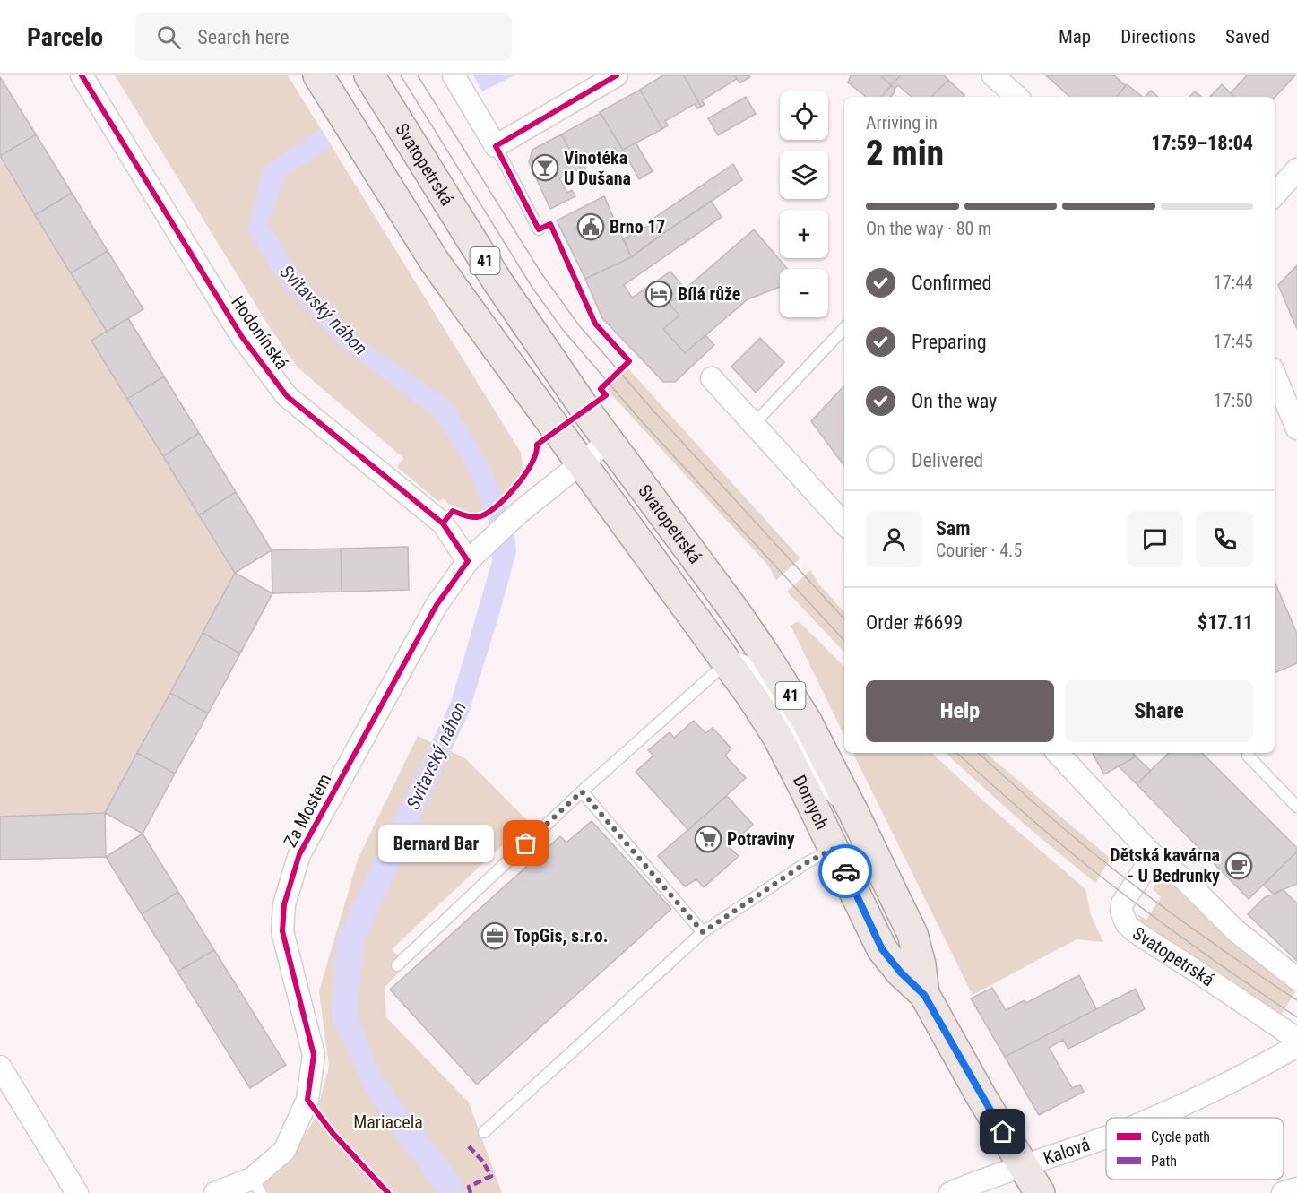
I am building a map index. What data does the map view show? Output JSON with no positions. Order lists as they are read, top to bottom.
{
  "streets": {
    "main road": ["Svatopetrská", "41", "Dornych"],
    "street": ["Hodonínská", "Za Mostem", "Kalová"]
  },
  "crossings": [
    ["Svatopetrská", "Dornych"],
    ["Svatopetrská", "Za Mostem"],
    ["Hodonínská", "Za Mostem"],
    ["Dornych", "Kalová"]
  ],
  "water": ["Svitavský náhon"],
  "parks": ["Mariacela"],
  "places": {
    "bar": ["Vinotéka U Dušana"],
    "public building": ["Brno 17"],
    "hotel": ["Bílá růže"],
    "supermarket": ["Potraviny"],
    "other": ["Bernard Bar"],
    "cafe": ["Dětská kavárna - U Bedrunky"],
    "office": ["TopGis, s.r.o."]
  },
  "legend": ["Cycle path", "Path"],
  "page": {
    "header": "Parcelo",
    "search": "Search here",
    "nav": ["Map", "Directions", "Saved"],
    "map_buttons": ["+", "−"],
    "heading": ["2 min", "Arriving in", "17:59–18:04"],
    "panel": [
      "Sam",
      "Courier · 4.5",
      "Order #6699",
      "$17.11"
    ],
    "bar": "On the way · 80 m",
    "list": [
      ["Confirmed", "17:44"],
      ["Preparing", "17:45"],
      ["On the way", "17:50"],
      "Delivered"
    ],
    "buttons": ["Help", "Share"],
    "bubble": "Bernard Bar"
  }
}
